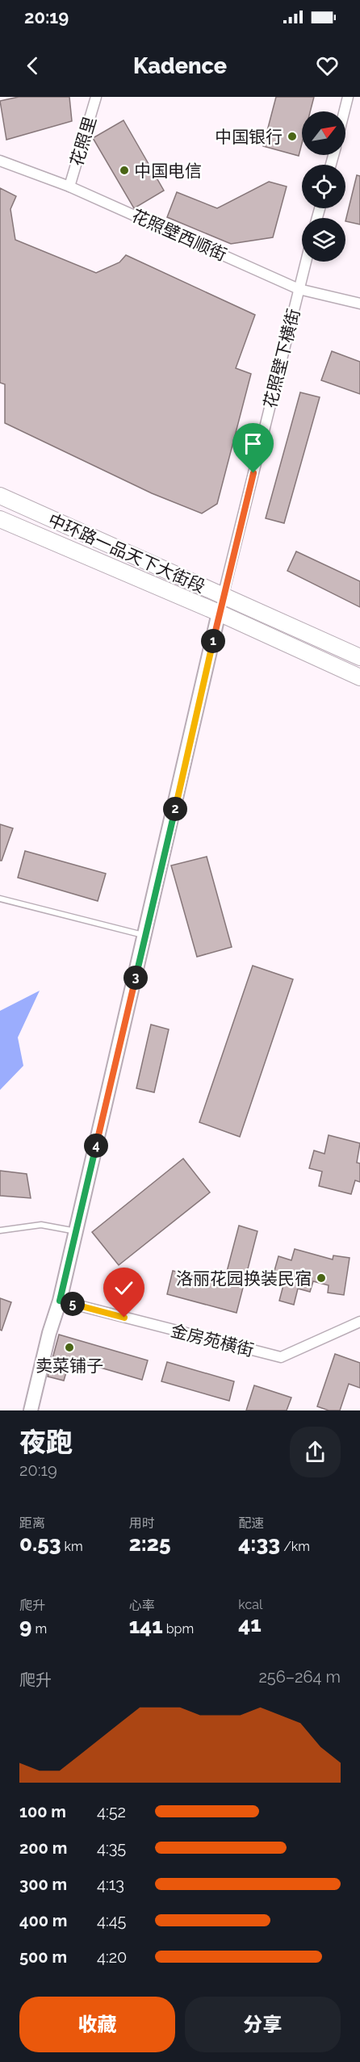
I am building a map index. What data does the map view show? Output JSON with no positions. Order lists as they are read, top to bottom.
{
  "streets": {
    "main road": ["中环路一品天下大街段"],
    "street": [
      "花照里",
      "花照壁西顺街",
      "花照壁下横街",
      "金房苑横街"
    ]
  },
  "crossings": [
    ["花照里", "花照壁西顺街"],
    ["花照壁西顺街", "花照壁下横街"],
    ["花照壁下横街", "中环路一品天下大街段"]
  ],
  "places": [
    "中国银行",
    "中国电信",
    "洛丽花园换装民宿",
    "卖菜铺子"
  ],
  "north": "top right",
  "page": {
    "status": "20:19",
    "header": "Kadence",
    "pins": [
      "1",
      "2",
      "3",
      "4",
      "5"
    ],
    "heading": ["夜跑", "20:19"],
    "stats": [
      ["距离", "0.53 km"],
      ["用时", "2:25"],
      ["配速", "4:33 /km"],
      ["爬升", "9 m"],
      ["心率", "141 bpm"],
      ["kcal", "41"]
    ],
    "chart": ["爬升", "256–264 m"],
    "list": [
      {
        "name": "100 m",
        "note": "4:52"
      },
      {
        "name": "200 m",
        "note": "4:35"
      },
      {
        "name": "300 m",
        "note": "4:13"
      },
      {
        "name": "400 m",
        "note": "4:45"
      },
      {
        "name": "500 m",
        "note": "4:20"
      }
    ],
    "buttons": ["收藏", "分享"]
  }
}
